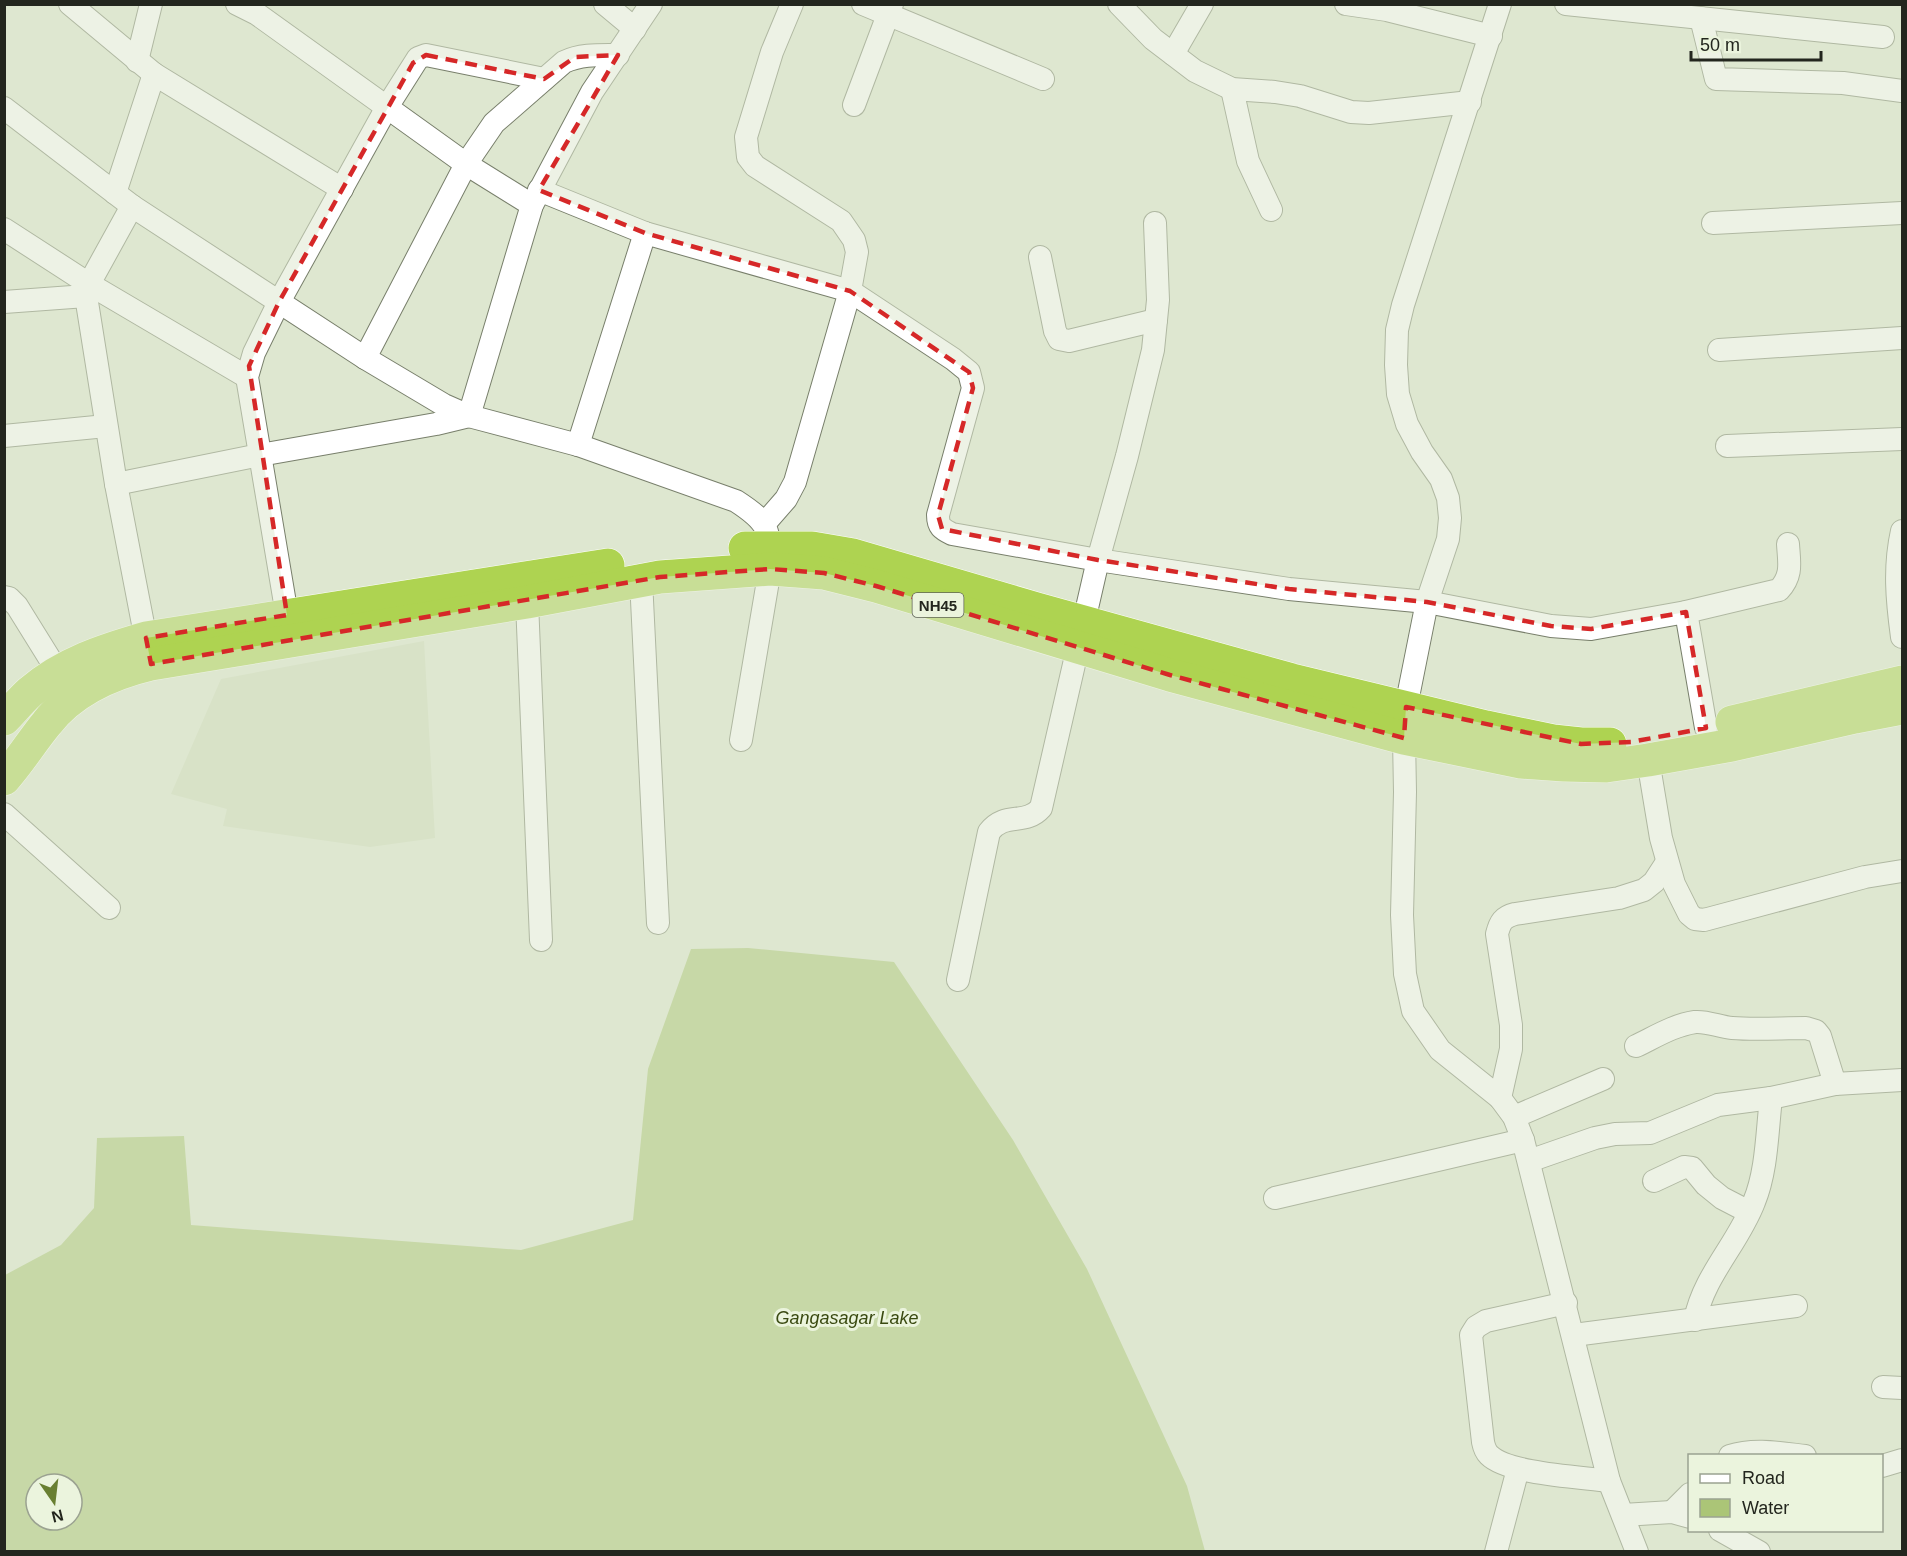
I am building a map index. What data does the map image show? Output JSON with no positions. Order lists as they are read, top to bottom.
{
  "streets": {
    "highway": ["NH45"]
  },
  "water": ["Gangasagar Lake"],
  "legend": ["Road", "Water"],
  "scale_bar": "50 m",
  "north": "bottom"
}
